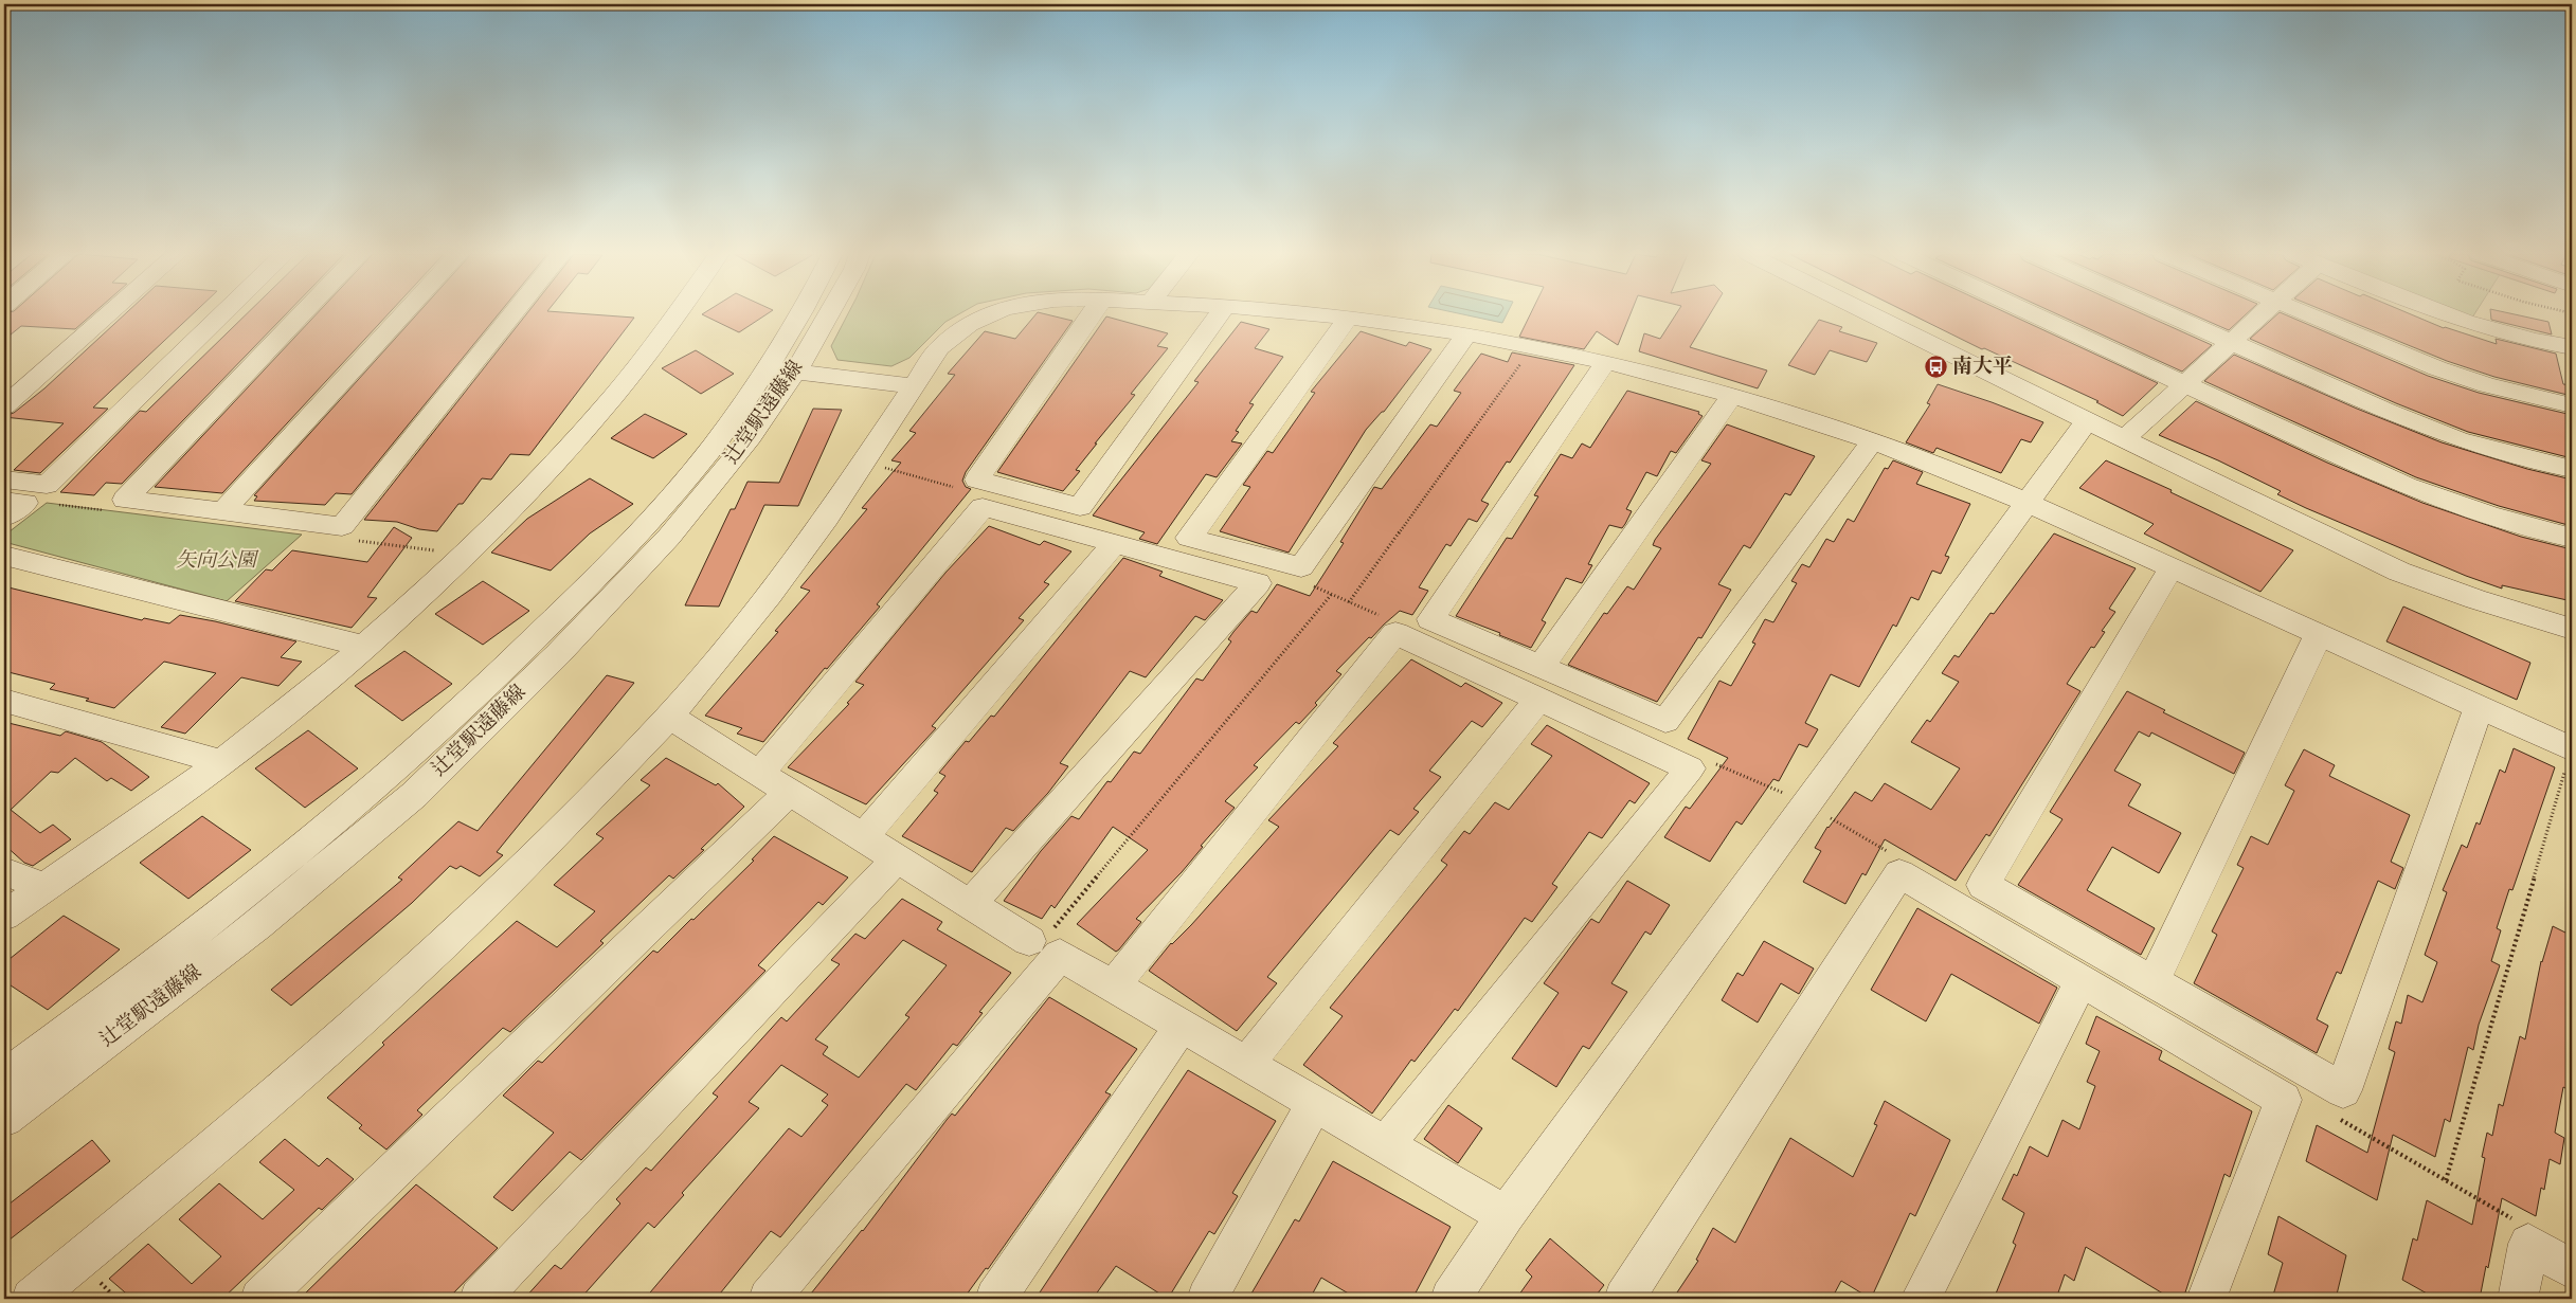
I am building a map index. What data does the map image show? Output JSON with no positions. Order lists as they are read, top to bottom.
{
  "streets": {
    "street": ["辻堂駅遠藤線"]
  },
  "parks": ["矢向公園"],
  "places": {
    "bus stop": ["南大平"]
  }
}
